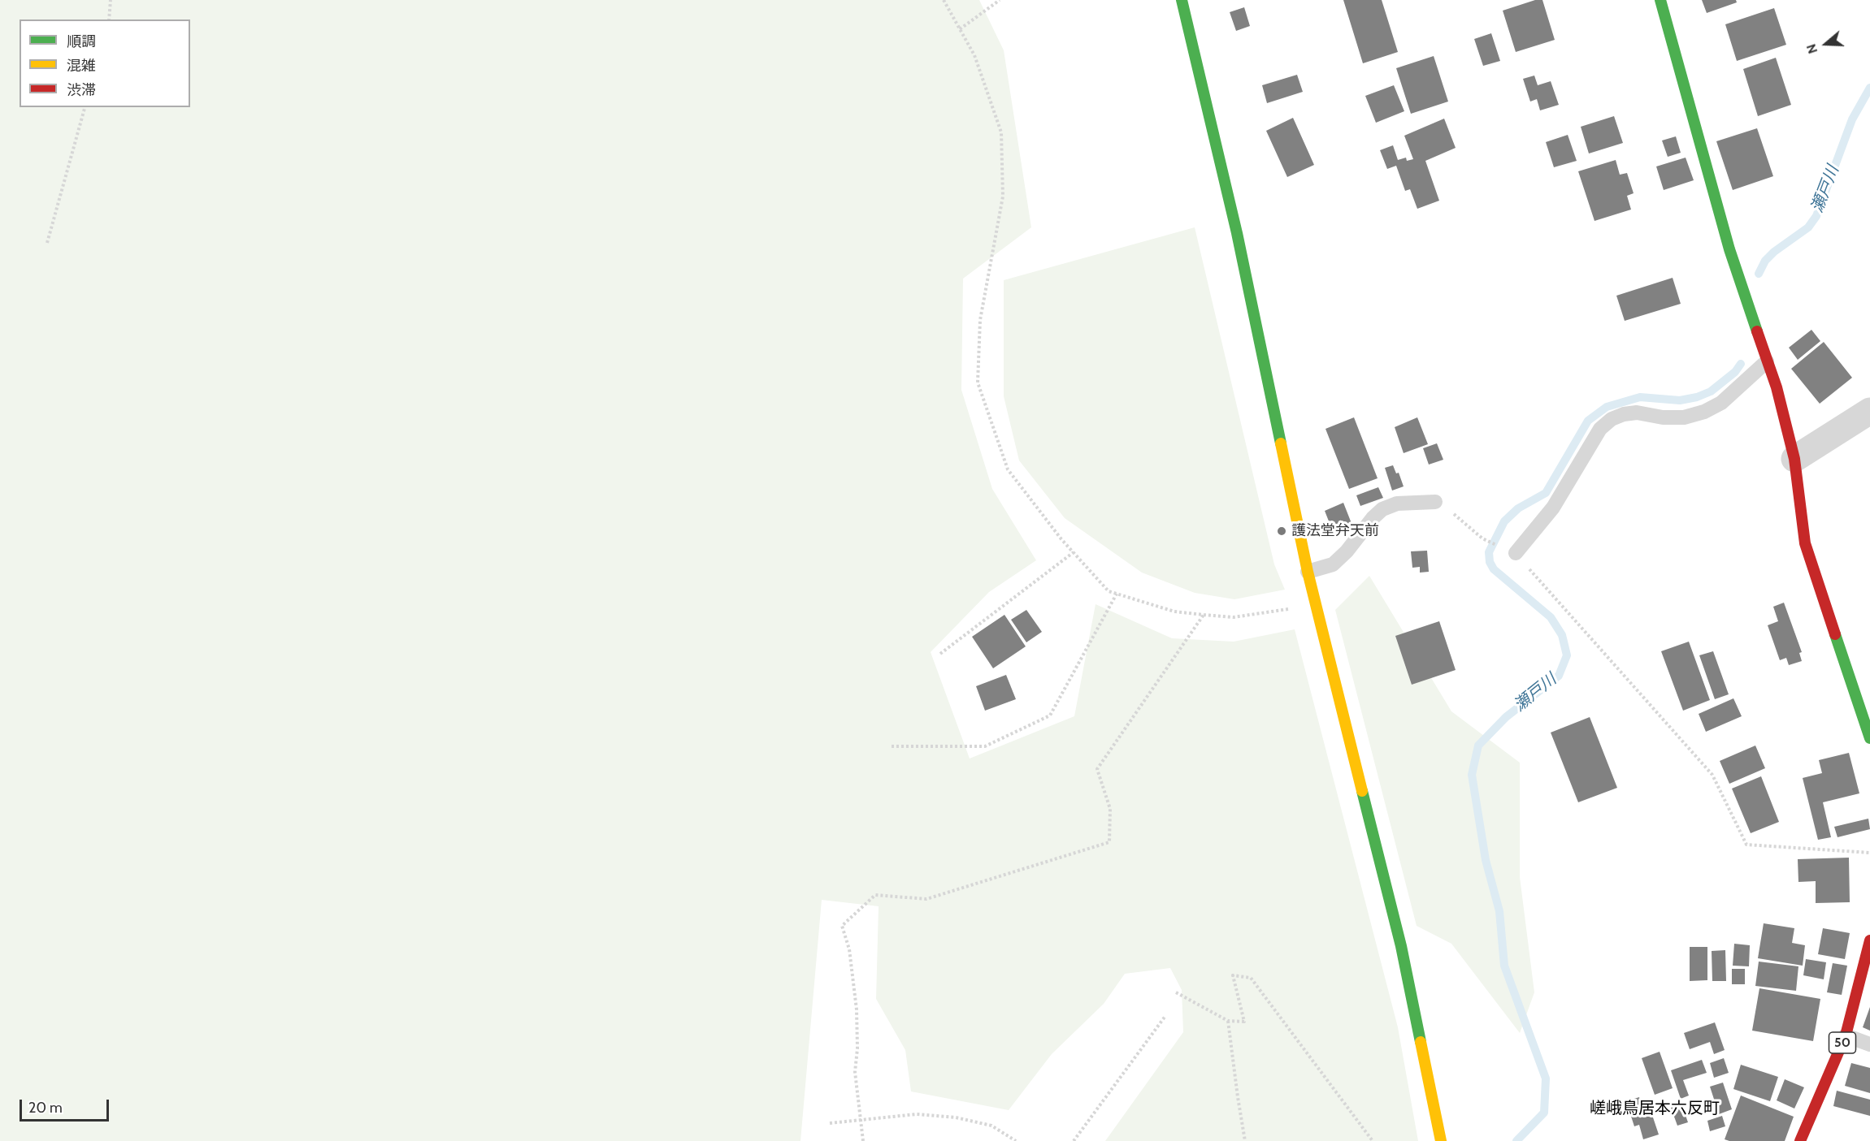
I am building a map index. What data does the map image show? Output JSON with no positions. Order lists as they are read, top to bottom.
{
  "streets": {
    "street": ["50"]
  },
  "districts": ["嵯峨鳥居本六反町"],
  "water": ["瀬戸川"],
  "places": ["護法堂弁天前"],
  "legend": ["順調", "混雑", "渋滞"],
  "scale_bar": "20 m",
  "north": "left"
}
